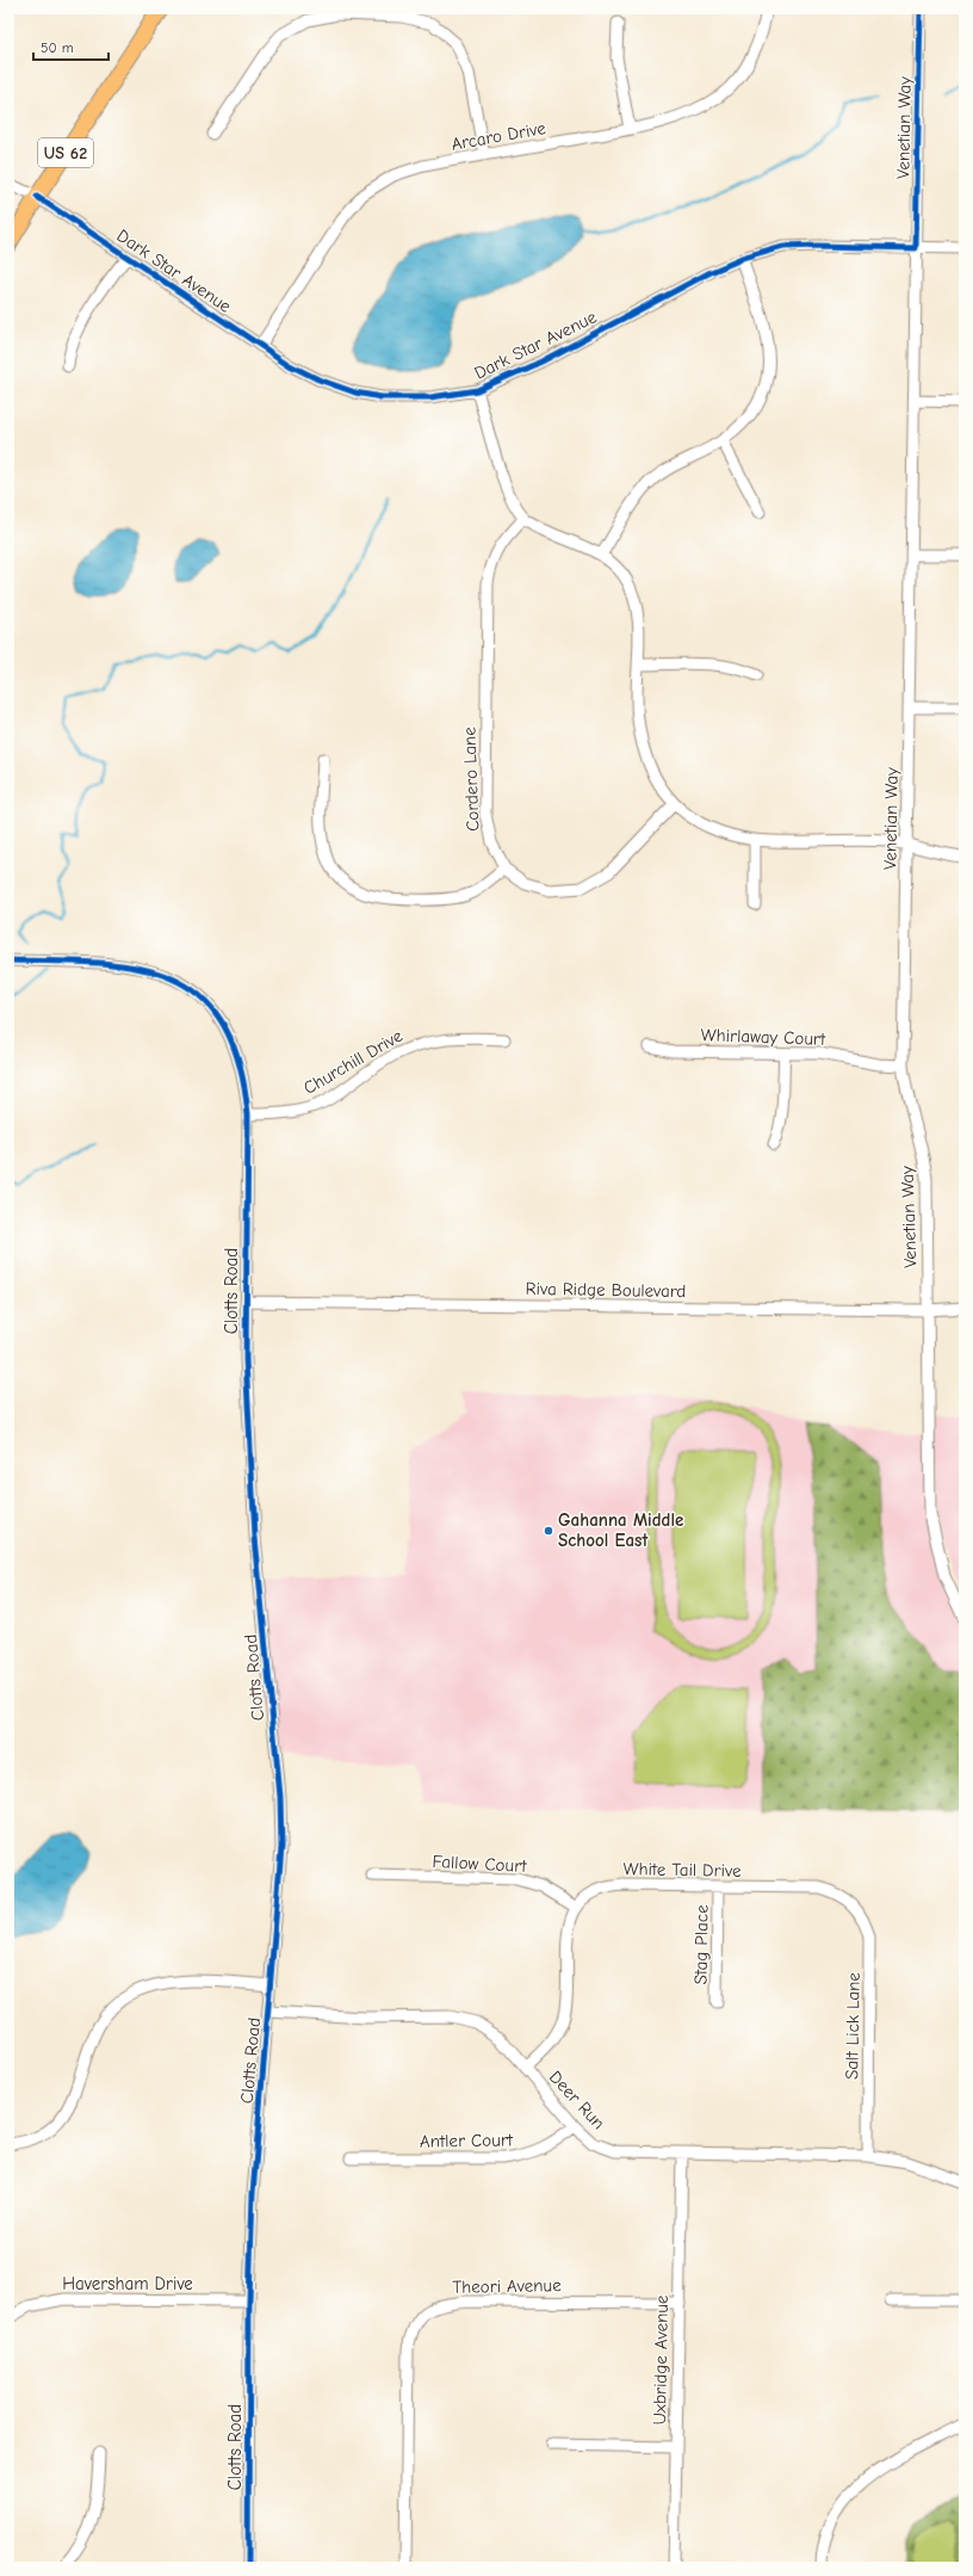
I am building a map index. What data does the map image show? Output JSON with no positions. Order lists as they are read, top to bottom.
{
  "streets": {
    "highway": ["US 62"],
    "street": [
      "Venetian Way",
      "Arcaro Drive",
      "Dark Star Avenue",
      "Cordero Lane",
      "Whirlaway Court",
      "Churchill Drive",
      "Riva Ridge Boulevard",
      "Clotts Road",
      "Fallow Court",
      "White Tail Drive",
      "Stag Place",
      "Salt Lick Lane",
      "Deer Run",
      "Antler Court",
      "Haversham Drive",
      "Theori Avenue",
      "Uxbridge Avenue"
    ]
  },
  "crossings": [
    ["Venetian Way", "Dark Star Avenue"],
    ["Venetian Way", "Whirlaway Court"],
    ["Venetian Way", "Riva Ridge Boulevard"],
    ["Arcaro Drive", "Dark Star Avenue"],
    ["US 62", "Dark Star Avenue"],
    ["Churchill Drive", "Clotts Road"],
    ["Riva Ridge Boulevard", "Clotts Road"],
    ["Clotts Road", "Deer Run"],
    ["Clotts Road", "Haversham Drive"],
    ["Fallow Court", "White Tail Drive"],
    ["White Tail Drive", "Stag Place"],
    ["White Tail Drive", "Salt Lick Lane"],
    ["White Tail Drive", "Deer Run"],
    ["Salt Lick Lane", "Deer Run"],
    ["Deer Run", "Antler Court"],
    ["Deer Run", "Uxbridge Avenue"],
    ["Theori Avenue", "Uxbridge Avenue"]
  ],
  "places": ["Gahanna Middle School East"],
  "scale_bar": "50 m"
}
